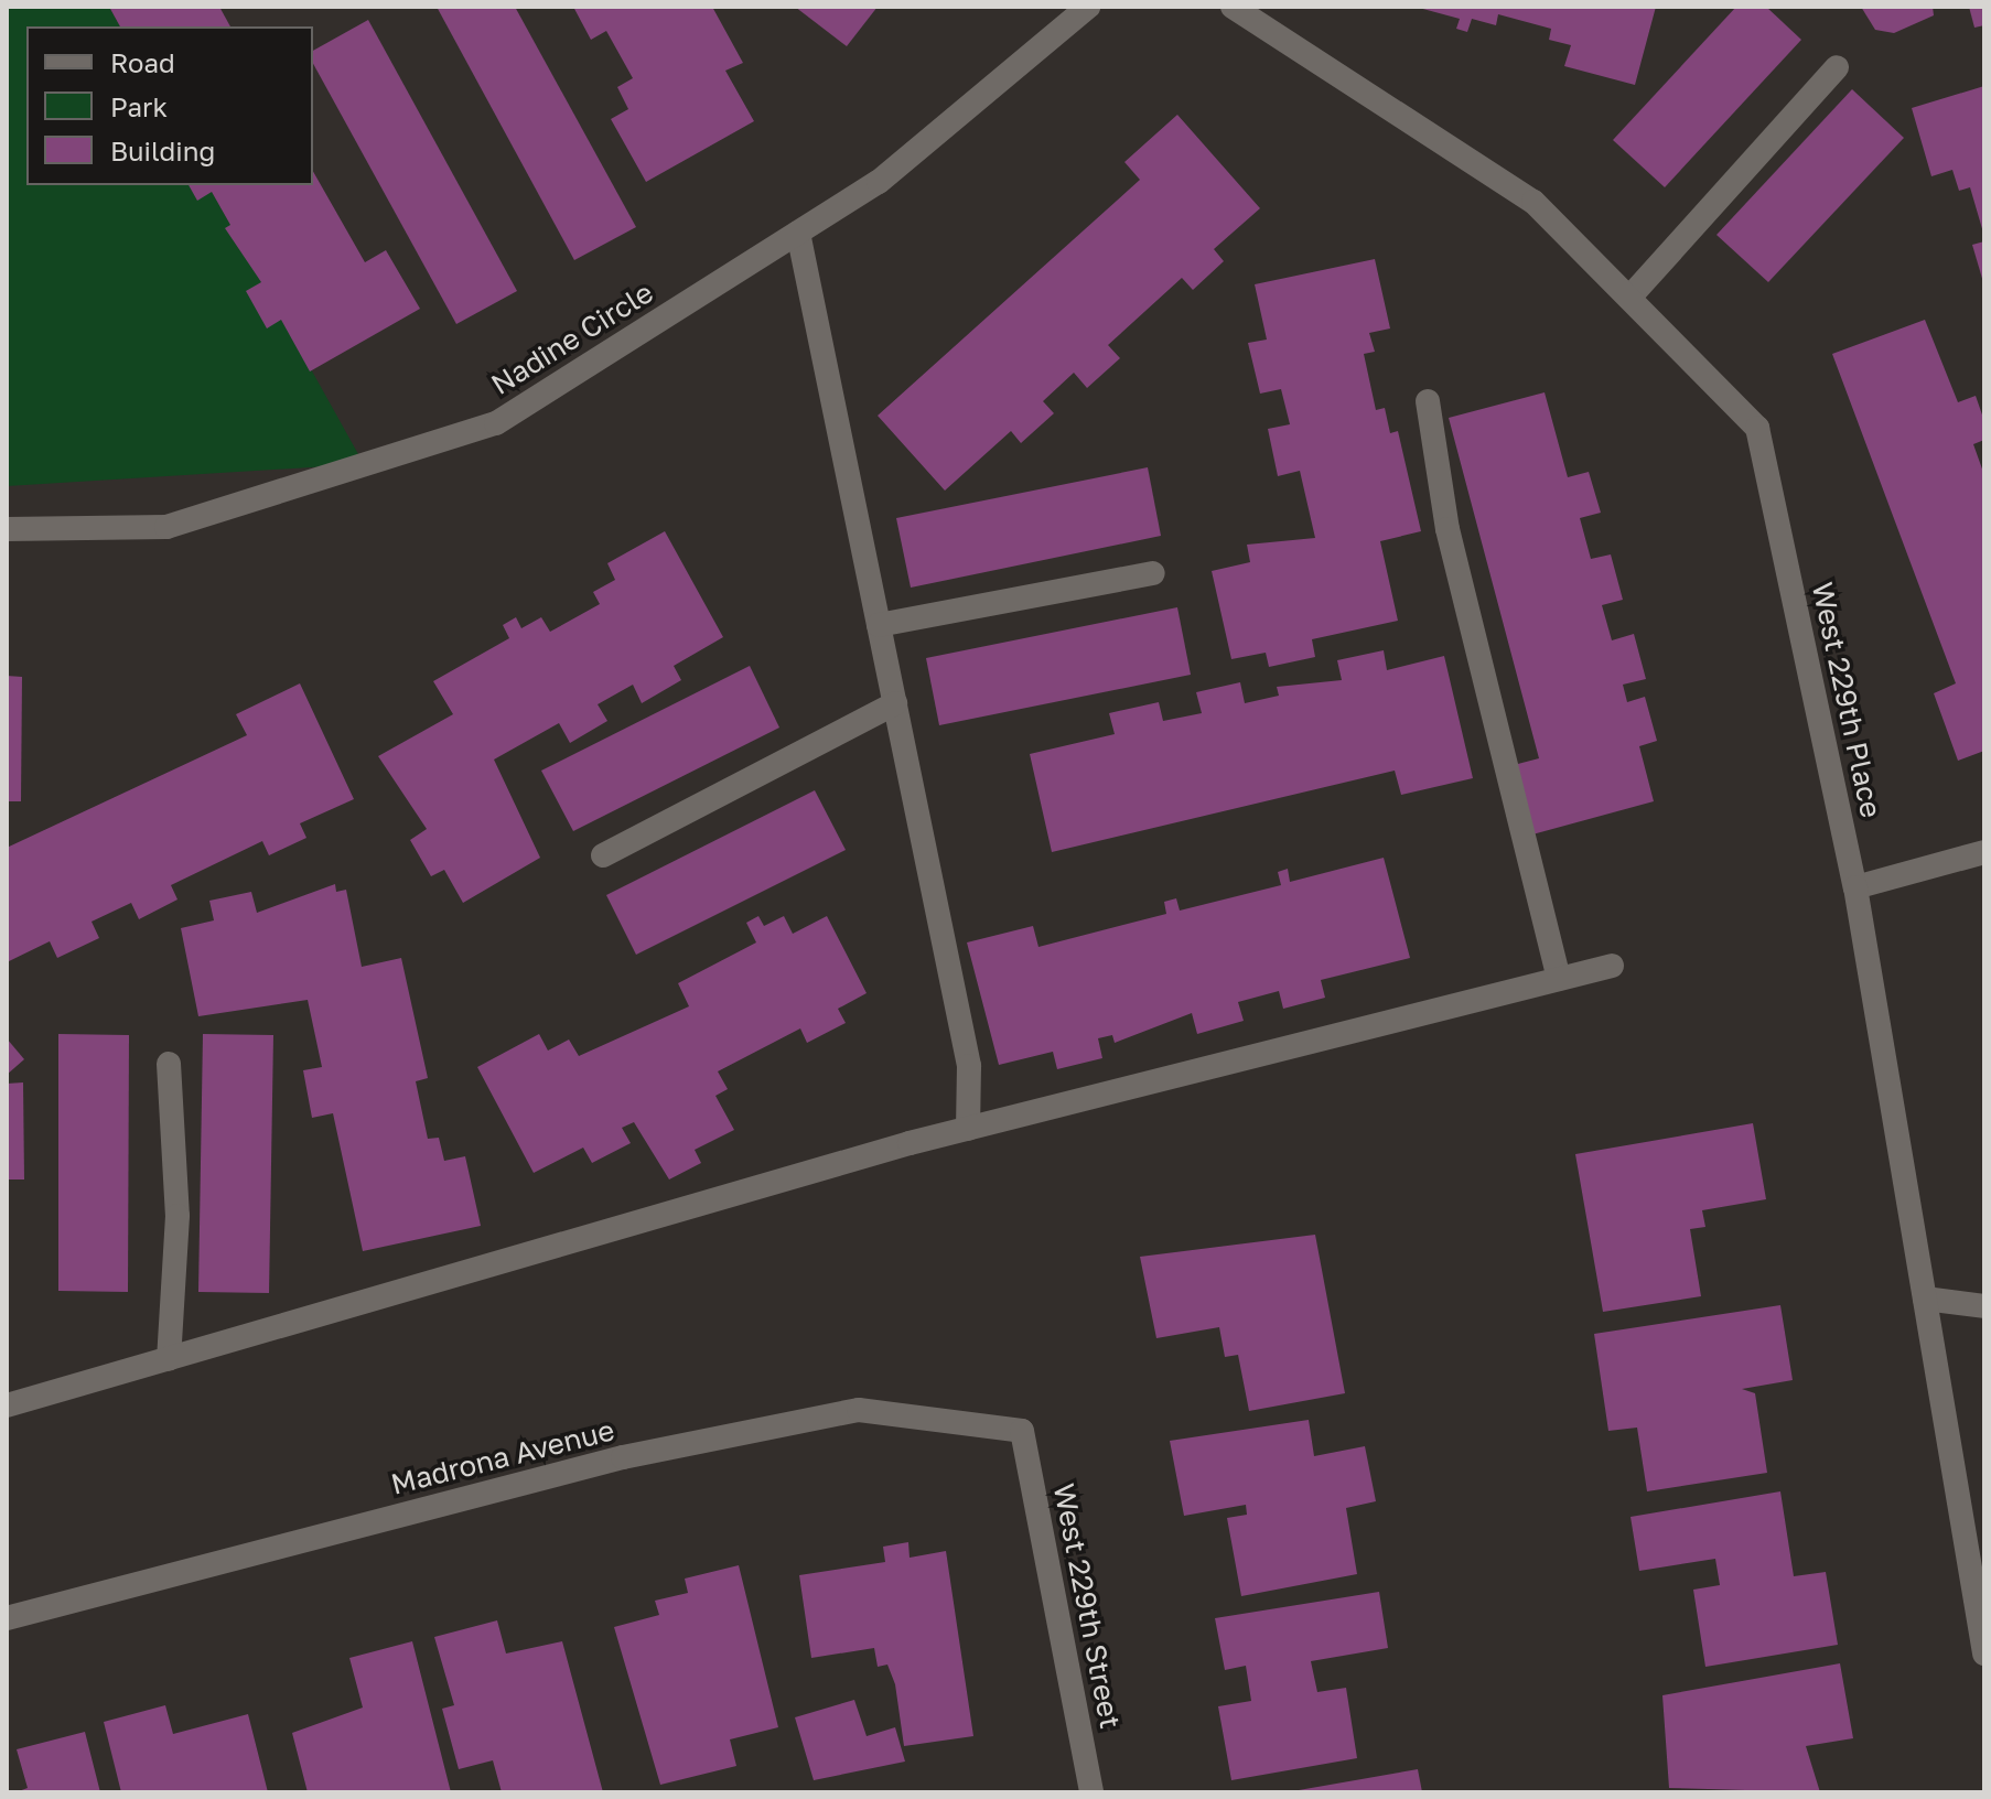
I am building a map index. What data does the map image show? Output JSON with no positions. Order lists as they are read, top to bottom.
{
  "streets": {
    "street": [
      "Nadine Circle",
      "West 229th Place",
      "Madrona Avenue",
      "West 229th Street"
    ]
  },
  "crossings": [
    ["Madrona Avenue", "West 229th Street"]
  ],
  "legend": ["Road", "Park", "Building"]
}
